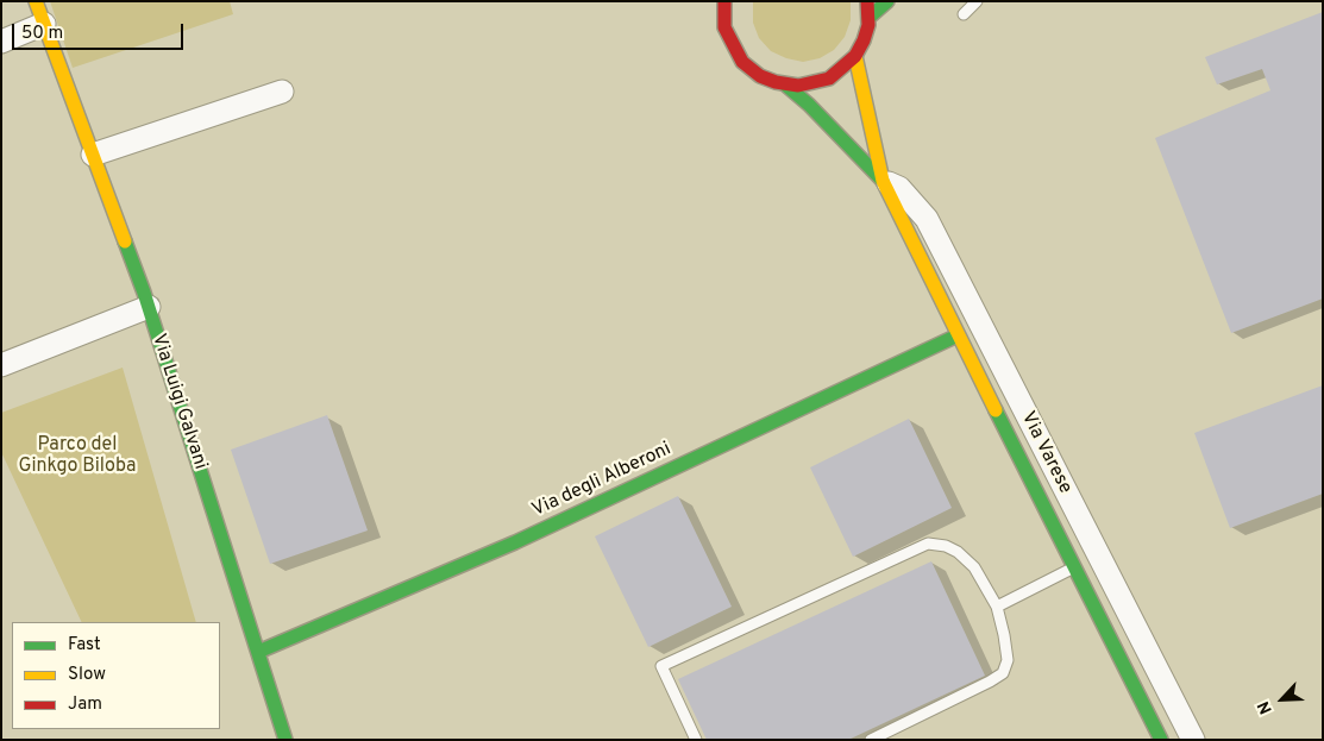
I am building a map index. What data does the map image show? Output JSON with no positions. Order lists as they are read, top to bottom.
{
  "streets": {
    "street": ["Via Luigi Galvani", "Via Varese", "Via degli Alberoni"]
  },
  "crossings": [
    ["Via Luigi Galvani", "Via degli Alberoni"],
    ["Via Varese", "Via degli Alberoni"]
  ],
  "parks": ["Parco del Ginkgo Biloba"],
  "legend": ["Fast", "Slow", "Jam"],
  "scale_bar": "50 m",
  "north": "bottom left"
}
